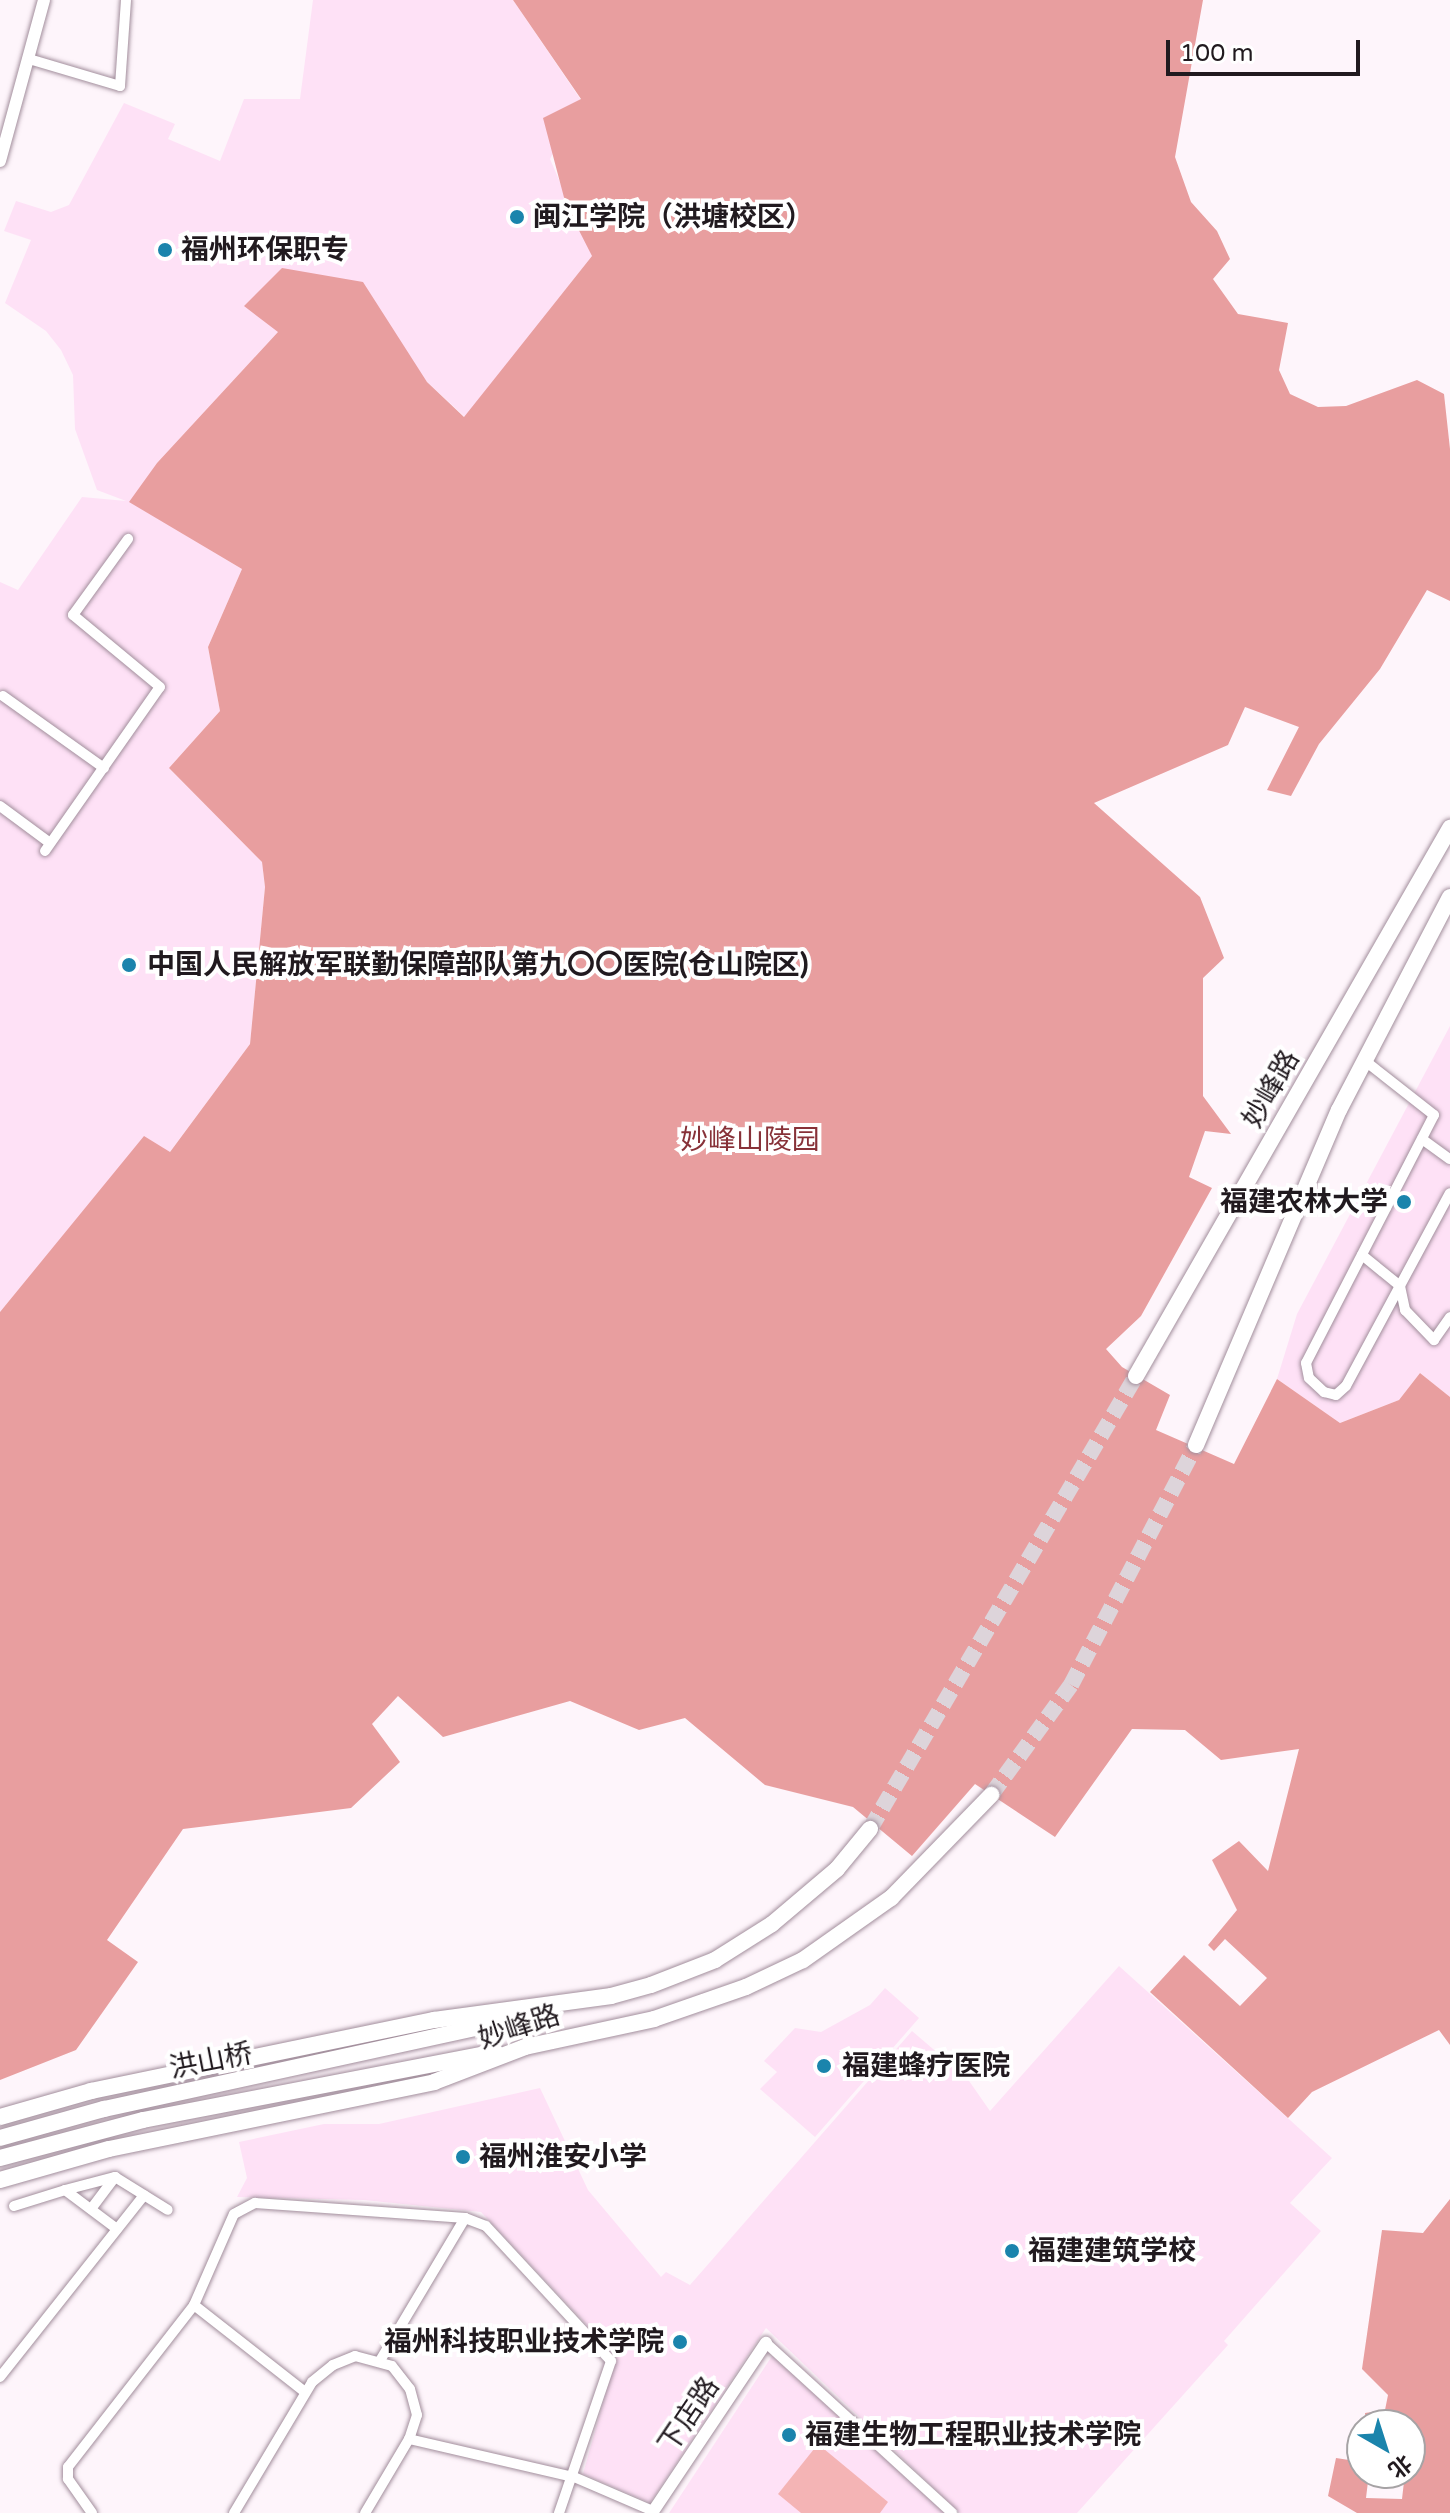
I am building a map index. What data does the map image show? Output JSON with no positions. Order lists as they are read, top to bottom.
{
  "streets": {
    "main road": ["妙峰路", "洪山桥"],
    "street": ["下店路"]
  },
  "crossings": [
    ["妙峰路", "洪山桥"]
  ],
  "parks": ["妙峰山陵园"],
  "places": [
    "闽江学院（洪塘校区）",
    "福州环保职专",
    "中国人民解放军联勤保障部队第九〇〇医院(仓山院区)",
    "福建农林大学",
    "福建蜂疗医院",
    "福州淮安小学",
    "福建建筑学校",
    "福州科技职业技术学院",
    "福建生物工程职业技术学院"
  ],
  "scale_bar": "100 m",
  "north": "bottom right"
}
